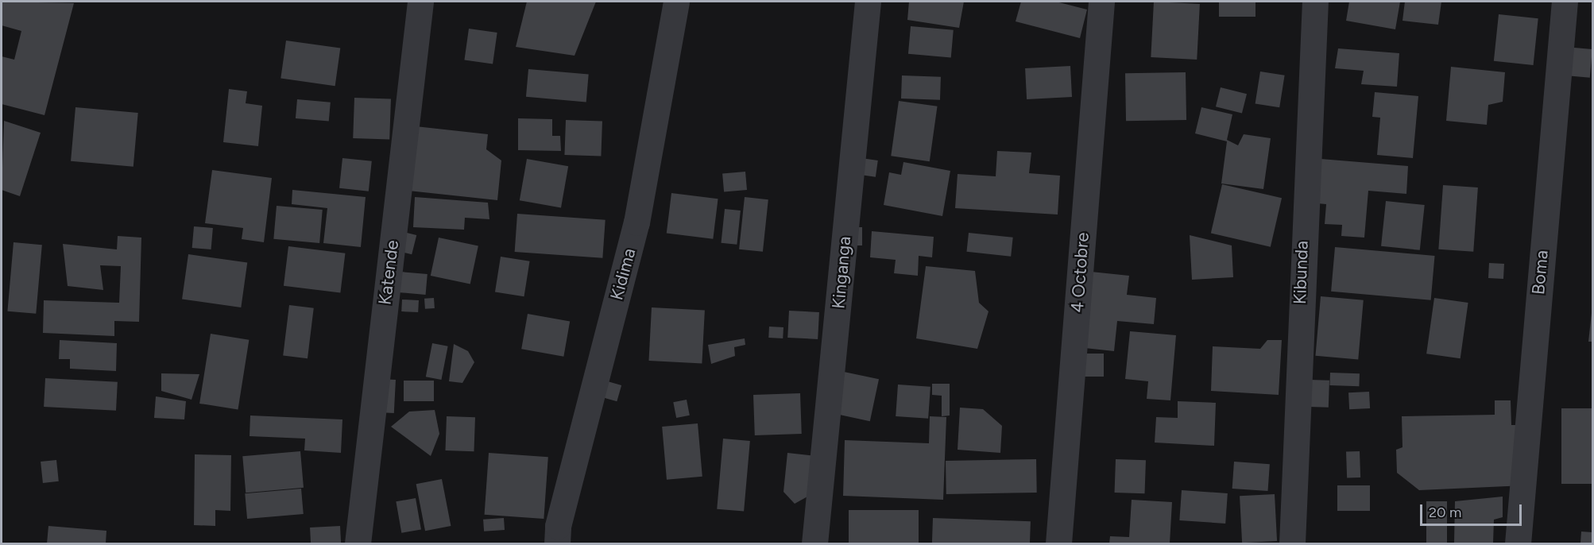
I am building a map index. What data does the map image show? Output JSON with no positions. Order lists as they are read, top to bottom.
{
  "streets": {
    "street": [
      "Katende",
      "Kinganga",
      "4 Octobre",
      "Kibunda",
      "Boma",
      "Kidima"
    ]
  },
  "scale_bar": "20 m"
}
